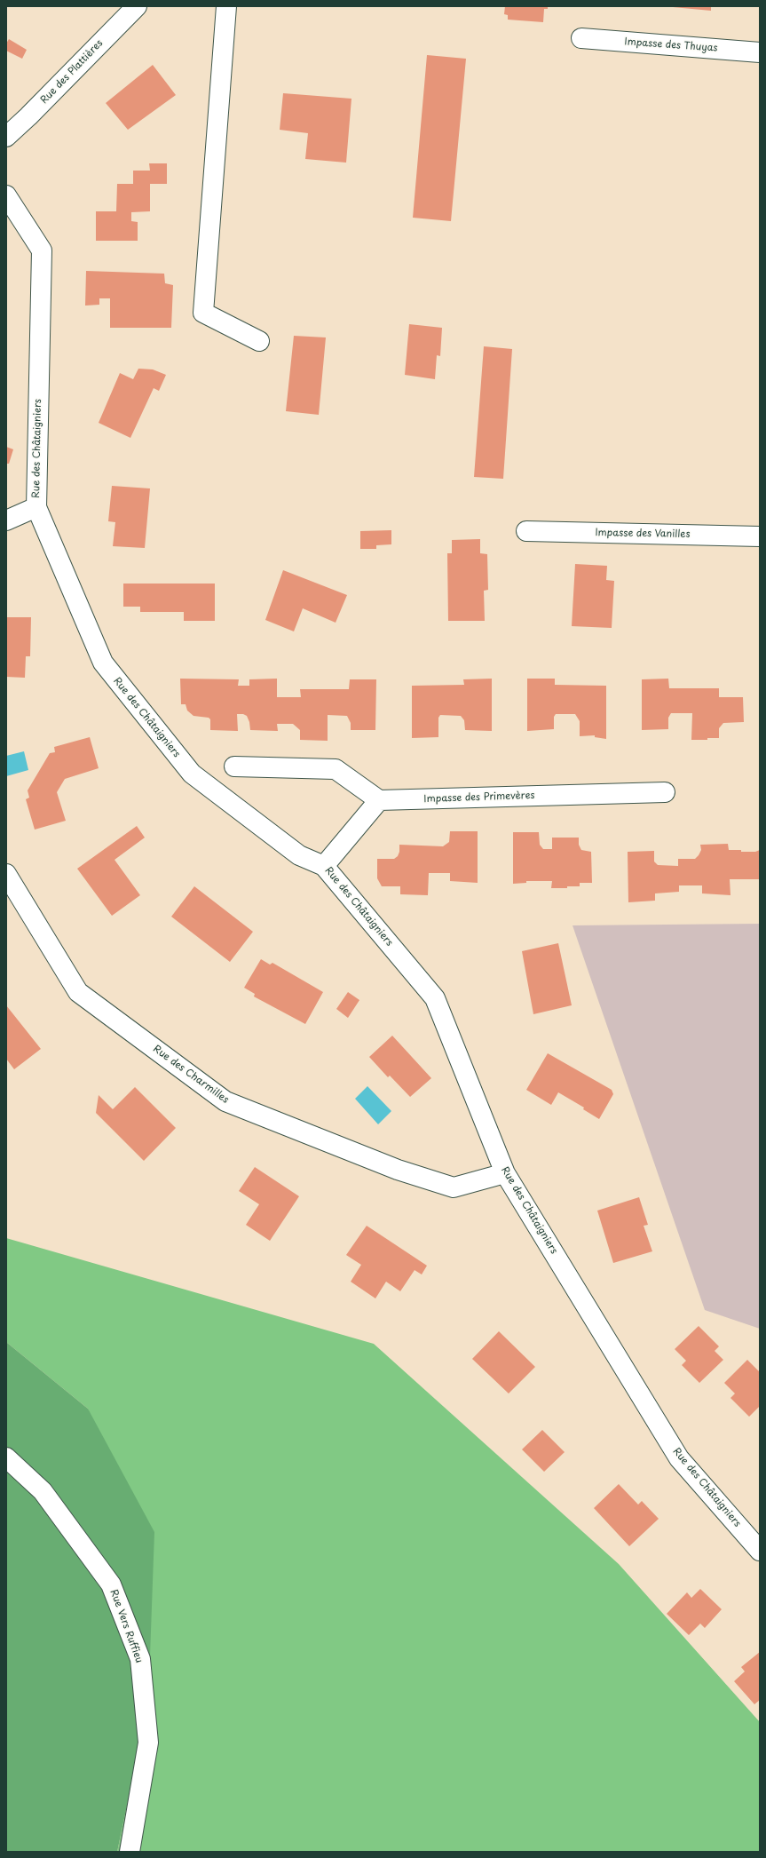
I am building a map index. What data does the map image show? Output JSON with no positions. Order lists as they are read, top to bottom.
{
  "streets": {
    "street": [
      "Impasse des Thuyas",
      "Rue des Plattières",
      "Rue des Châtaigniers",
      "Impasse des Vanilles",
      "Impasse des Primevères",
      "Rue des Charmilles",
      "Rue Vers Ruffieu"
    ]
  },
  "crossings": [
    ["Rue des Châtaigniers", "Rue des Charmilles"]
  ]
}
